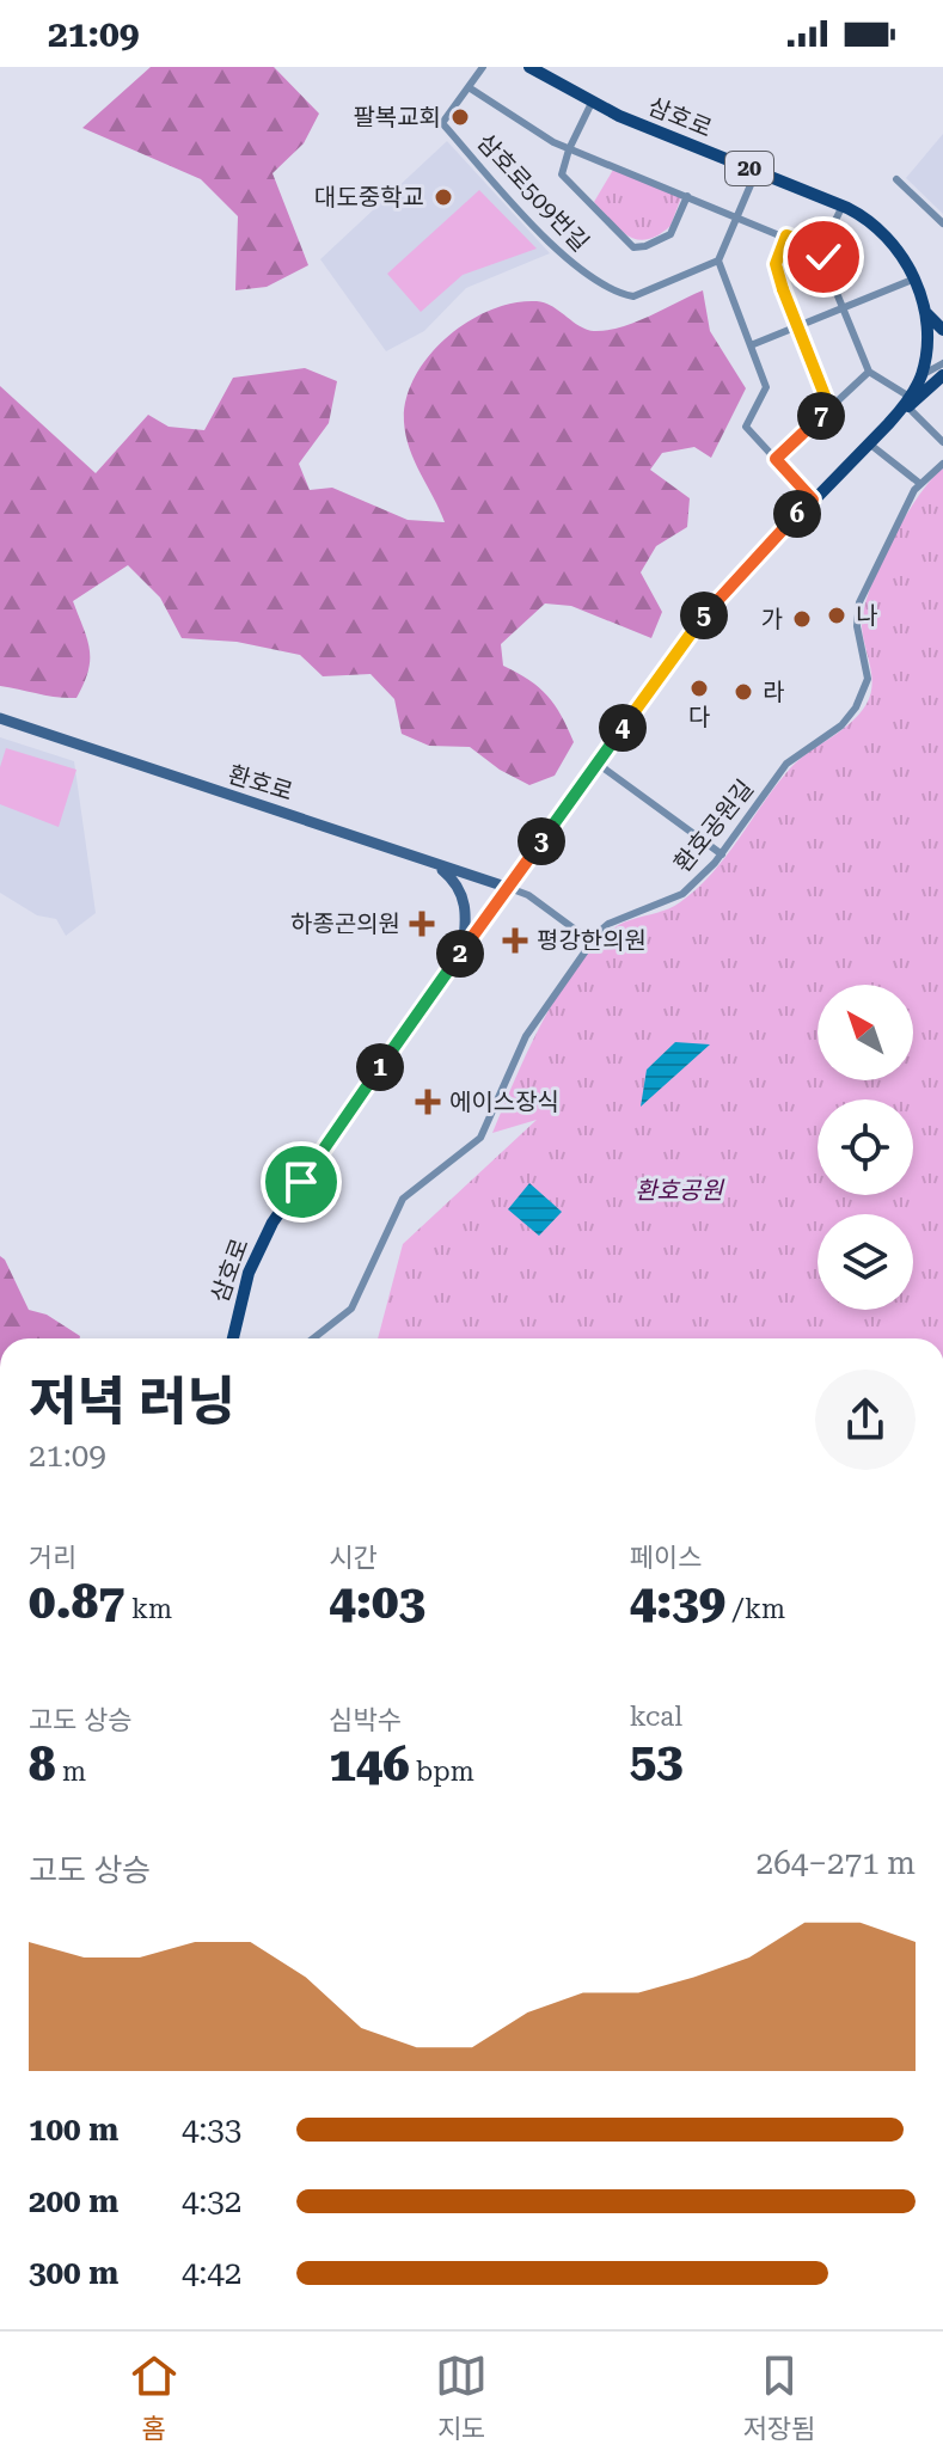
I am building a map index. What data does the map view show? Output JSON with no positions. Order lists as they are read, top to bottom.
{
  "streets": {
    "main road": ["삼호로", "20"],
    "street": ["삼호로509번길", "환호로", "환호공원길"]
  },
  "crossings": [
    ["삼호로", "환호로"]
  ],
  "parks": ["환호공원"],
  "places": {
    "other": [
      "팔복교회",
      "대도중학교",
      "나",
      "가",
      "다",
      "라"
    ],
    "health": ["하종곤의원", "평강한의원", "에이스장식"]
  },
  "north": "top left",
  "page": {
    "status": "21:09",
    "pins": [
      "7",
      "6",
      "5",
      "4",
      "3",
      "2",
      "1"
    ],
    "heading": ["저녁 러닝", "21:09"],
    "stats": [
      ["거리", "0.87 km"],
      ["시간", "4:03"],
      ["페이스", "4:39 /km"],
      ["고도 상승", "8 m"],
      ["심박수", "146 bpm"],
      ["kcal", "53"]
    ],
    "chart": ["고도 상승", "264–271 m"],
    "list": [
      {
        "name": "100 m",
        "note": "4:33"
      },
      {
        "name": "200 m",
        "note": "4:32"
      },
      {
        "name": "300 m",
        "note": "4:42"
      }
    ],
    "tabs": ["홈", "지도", "저장됨"]
  }
}
